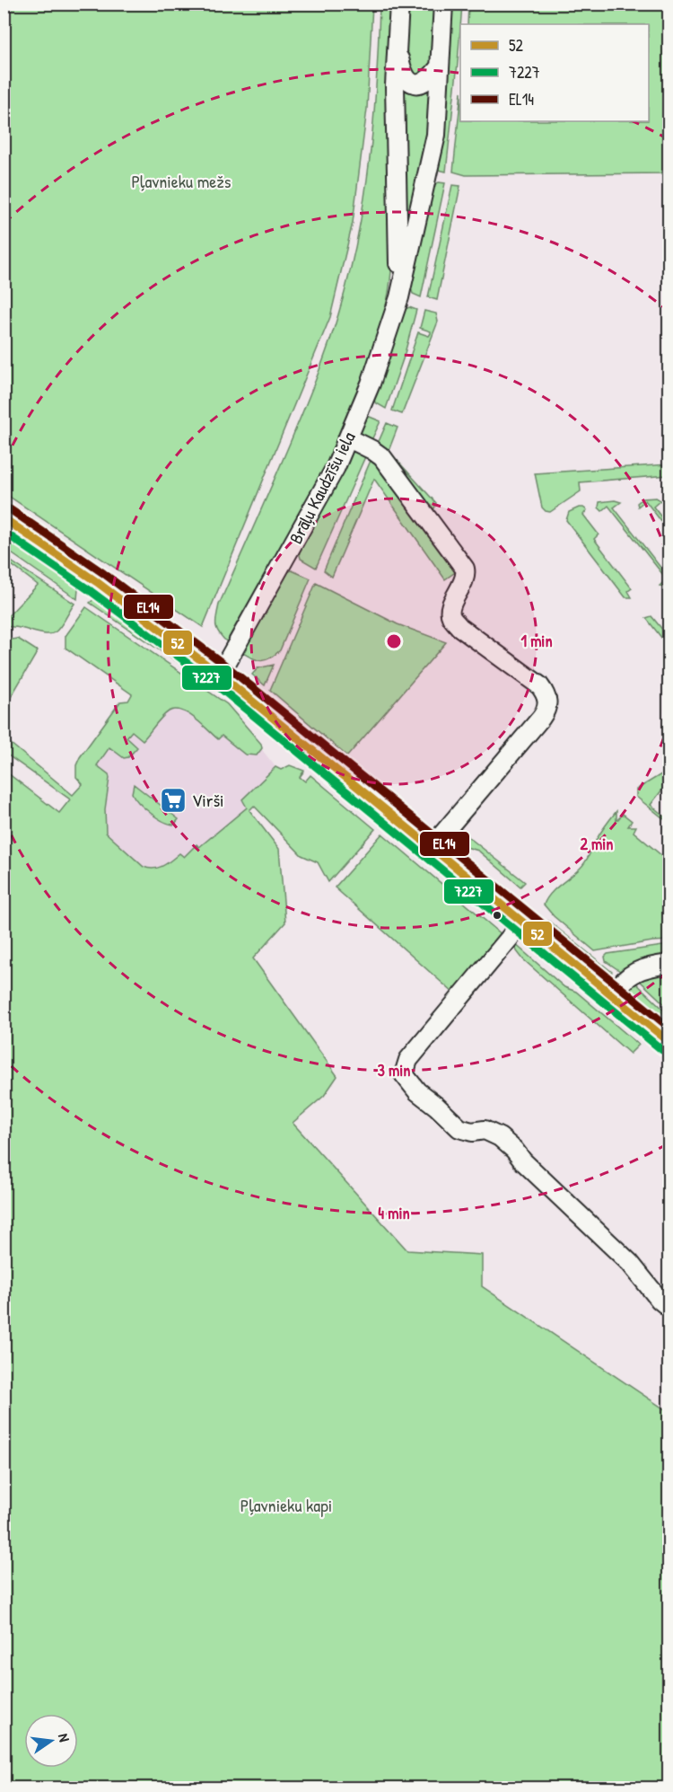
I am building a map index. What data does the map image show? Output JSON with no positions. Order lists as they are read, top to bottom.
{
  "streets": {
    "street": ["Brāļu Kaudzīšu iela"]
  },
  "parks": ["Pļavnieku mežs", "Pļavnieku kapi"],
  "places": {
    "supermarket": ["Virši"]
  },
  "lines": ["transit line EL14", "transit line 52", "transit line 7227"],
  "legend": ["52", "7227", "EL14"],
  "north": "right",
  "rings": [
    "1 min",
    "2 min",
    "3 min",
    "4 min"
  ]
}
